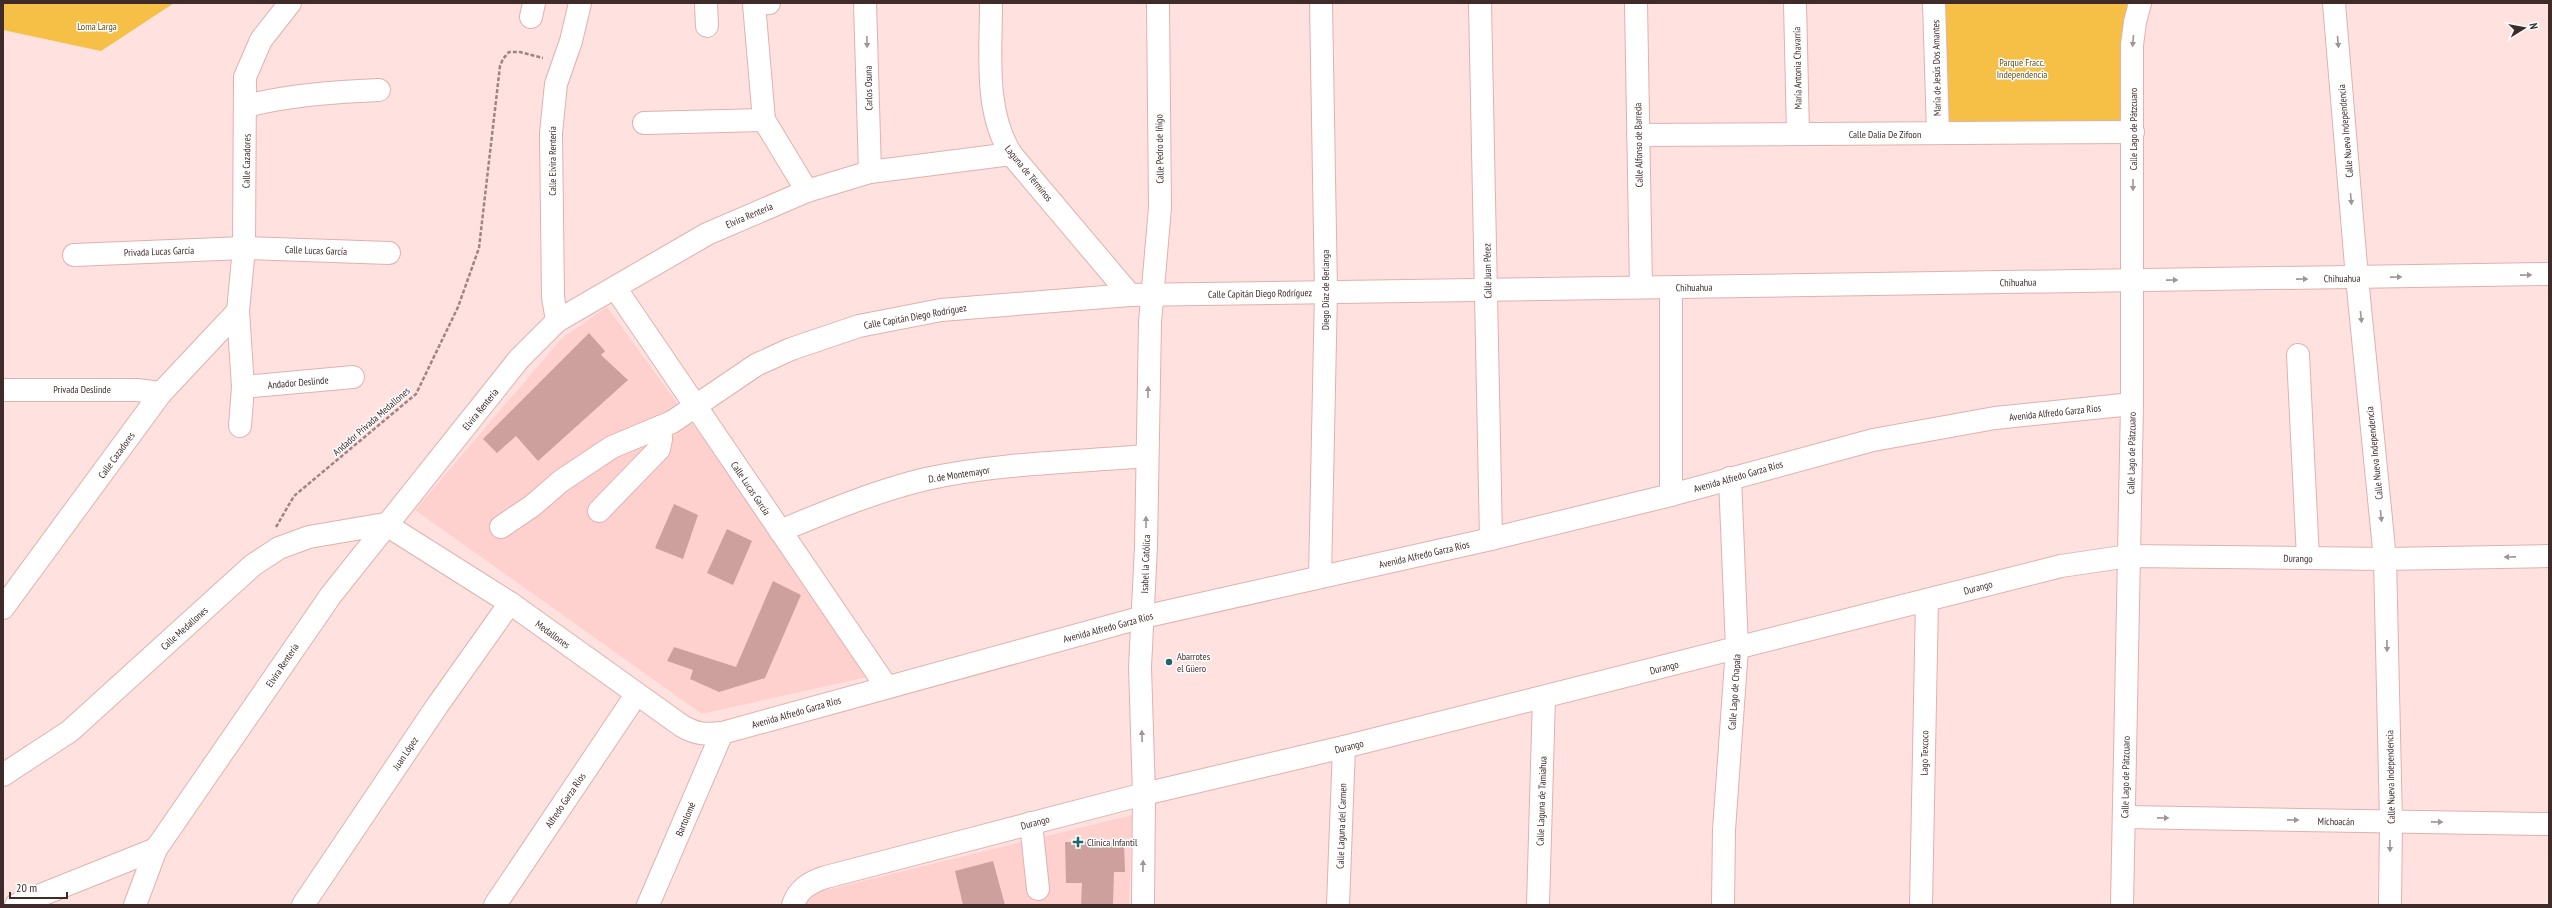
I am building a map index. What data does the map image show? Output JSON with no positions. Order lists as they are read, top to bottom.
{
  "streets": {
    "street": [
      "María Antonia Chavarría",
      "María de Jesús Dos Amantes",
      "Carlos Osuna",
      "Calle Lago de Pátzcuaro",
      "Calle Nueva Independencia",
      "Calle Dalia De Zifoon",
      "Calle Alfonso de Barreda",
      "Calle Pedro de Iñigo",
      "Calle Cazadores",
      "Calle Elvira Rentería",
      "Laguna de Términos",
      "Elvira Rentería",
      "Calle Lucas García",
      "Privada Lucas García",
      "Calle Juan Pérez",
      "Chihuahua",
      "Diego Díaz de Berlanga",
      "Calle Capitán Diego Rodríguez",
      "Andador Deslinde",
      "Privada Deslinde",
      "Avenida Alfredo Garza Ríos",
      "D. de Montemayor",
      "Durango",
      "Isabel la Católica",
      "Calle Medallones",
      "Medallones",
      "Calle Lago de Chapala",
      "Juan López",
      "Lago Texcoco",
      "Alfredo Garza Ríos",
      "Calle Laguna de Tamiahua",
      "Bartolomé",
      "Michoacán",
      "Calle Laguna del Carmen"
    ],
    "path": ["Andador Privada Medallones"]
  },
  "crossings": [
    ["María Antonia Chavarría", "Calle Dalia De Zifoon"],
    ["María de Jesús Dos Amantes", "Calle Dalia De Zifoon"],
    ["Carlos Osuna", "Elvira Rentería"],
    ["Calle Lago de Pátzcuaro", "Calle Dalia De Zifoon"],
    ["Calle Lago de Pátzcuaro", "Chihuahua"],
    ["Calle Lago de Pátzcuaro", "Avenida Alfredo Garza Ríos"],
    ["Calle Lago de Pátzcuaro", "Durango"],
    ["Calle Lago de Pátzcuaro", "Michoacán"],
    ["Calle Nueva Independencia", "Chihuahua"],
    ["Calle Nueva Independencia", "Durango"],
    ["Calle Nueva Independencia", "Michoacán"],
    ["Calle Dalia De Zifoon", "Calle Alfonso de Barreda"],
    ["Calle Alfonso de Barreda", "Chihuahua"],
    ["Calle Pedro de Iñigo", "Calle Capitán Diego Rodríguez"],
    ["Calle Pedro de Iñigo", "Isabel la Católica"],
    ["Calle Cazadores", "Calle Lucas García"],
    ["Calle Cazadores", "Privada Lucas García"],
    ["Calle Cazadores", "Andador Deslinde"],
    ["Calle Cazadores", "Privada Deslinde"],
    ["Calle Elvira Rentería", "Elvira Rentería"],
    ["Calle Elvira Rentería", "Andador Privada Medallones"],
    ["Laguna de Términos", "Elvira Rentería"],
    ["Laguna de Términos", "Calle Capitán Diego Rodríguez"],
    ["Elvira Rentería", "Calle Lucas García"],
    ["Elvira Rentería", "Calle Medallones"],
    ["Elvira Rentería", "Medallones"],
    ["Calle Lucas García", "Privada Lucas García"],
    ["Calle Lucas García", "Calle Capitán Diego Rodríguez"],
    ["Calle Lucas García", "Avenida Alfredo Garza Ríos"],
    ["Calle Lucas García", "D. de Montemayor"],
    ["Calle Juan Pérez", "Chihuahua"],
    ["Calle Juan Pérez", "Calle Capitán Diego Rodríguez"],
    ["Calle Juan Pérez", "Avenida Alfredo Garza Ríos"],
    ["Chihuahua", "Calle Capitán Diego Rodríguez"],
    ["Diego Díaz de Berlanga", "Calle Capitán Diego Rodríguez"],
    ["Diego Díaz de Berlanga", "Avenida Alfredo Garza Ríos"],
    ["Calle Capitán Diego Rodríguez", "Isabel la Católica"],
    ["Avenida Alfredo Garza Ríos", "Isabel la Católica"],
    ["Avenida Alfredo Garza Ríos", "Medallones"],
    ["Avenida Alfredo Garza Ríos", "Calle Lago de Chapala"],
    ["Avenida Alfredo Garza Ríos", "Bartolomé"],
    ["D. de Montemayor", "Isabel la Católica"],
    ["Durango", "Isabel la Católica"],
    ["Durango", "Calle Lago de Chapala"],
    ["Durango", "Lago Texcoco"],
    ["Durango", "Calle Laguna de Tamiahua"],
    ["Durango", "Calle Laguna del Carmen"],
    ["Calle Medallones", "Medallones"],
    ["Medallones", "Juan López"],
    ["Medallones", "Alfredo Garza Ríos"],
    ["Medallones", "Bartolomé"]
  ],
  "one_way": [
    "Calle Nueva Independencia",
    "Chihuahua",
    "Isabel la Católica",
    "Michoacán"
  ],
  "parks": ["Loma Larga", "Parque Fracc. Independencia"],
  "places": {
    "other": ["Abarrotes el Güero"],
    "health": ["Clinica Infantil"]
  },
  "scale_bar": "20 m",
  "north": "right"
}
